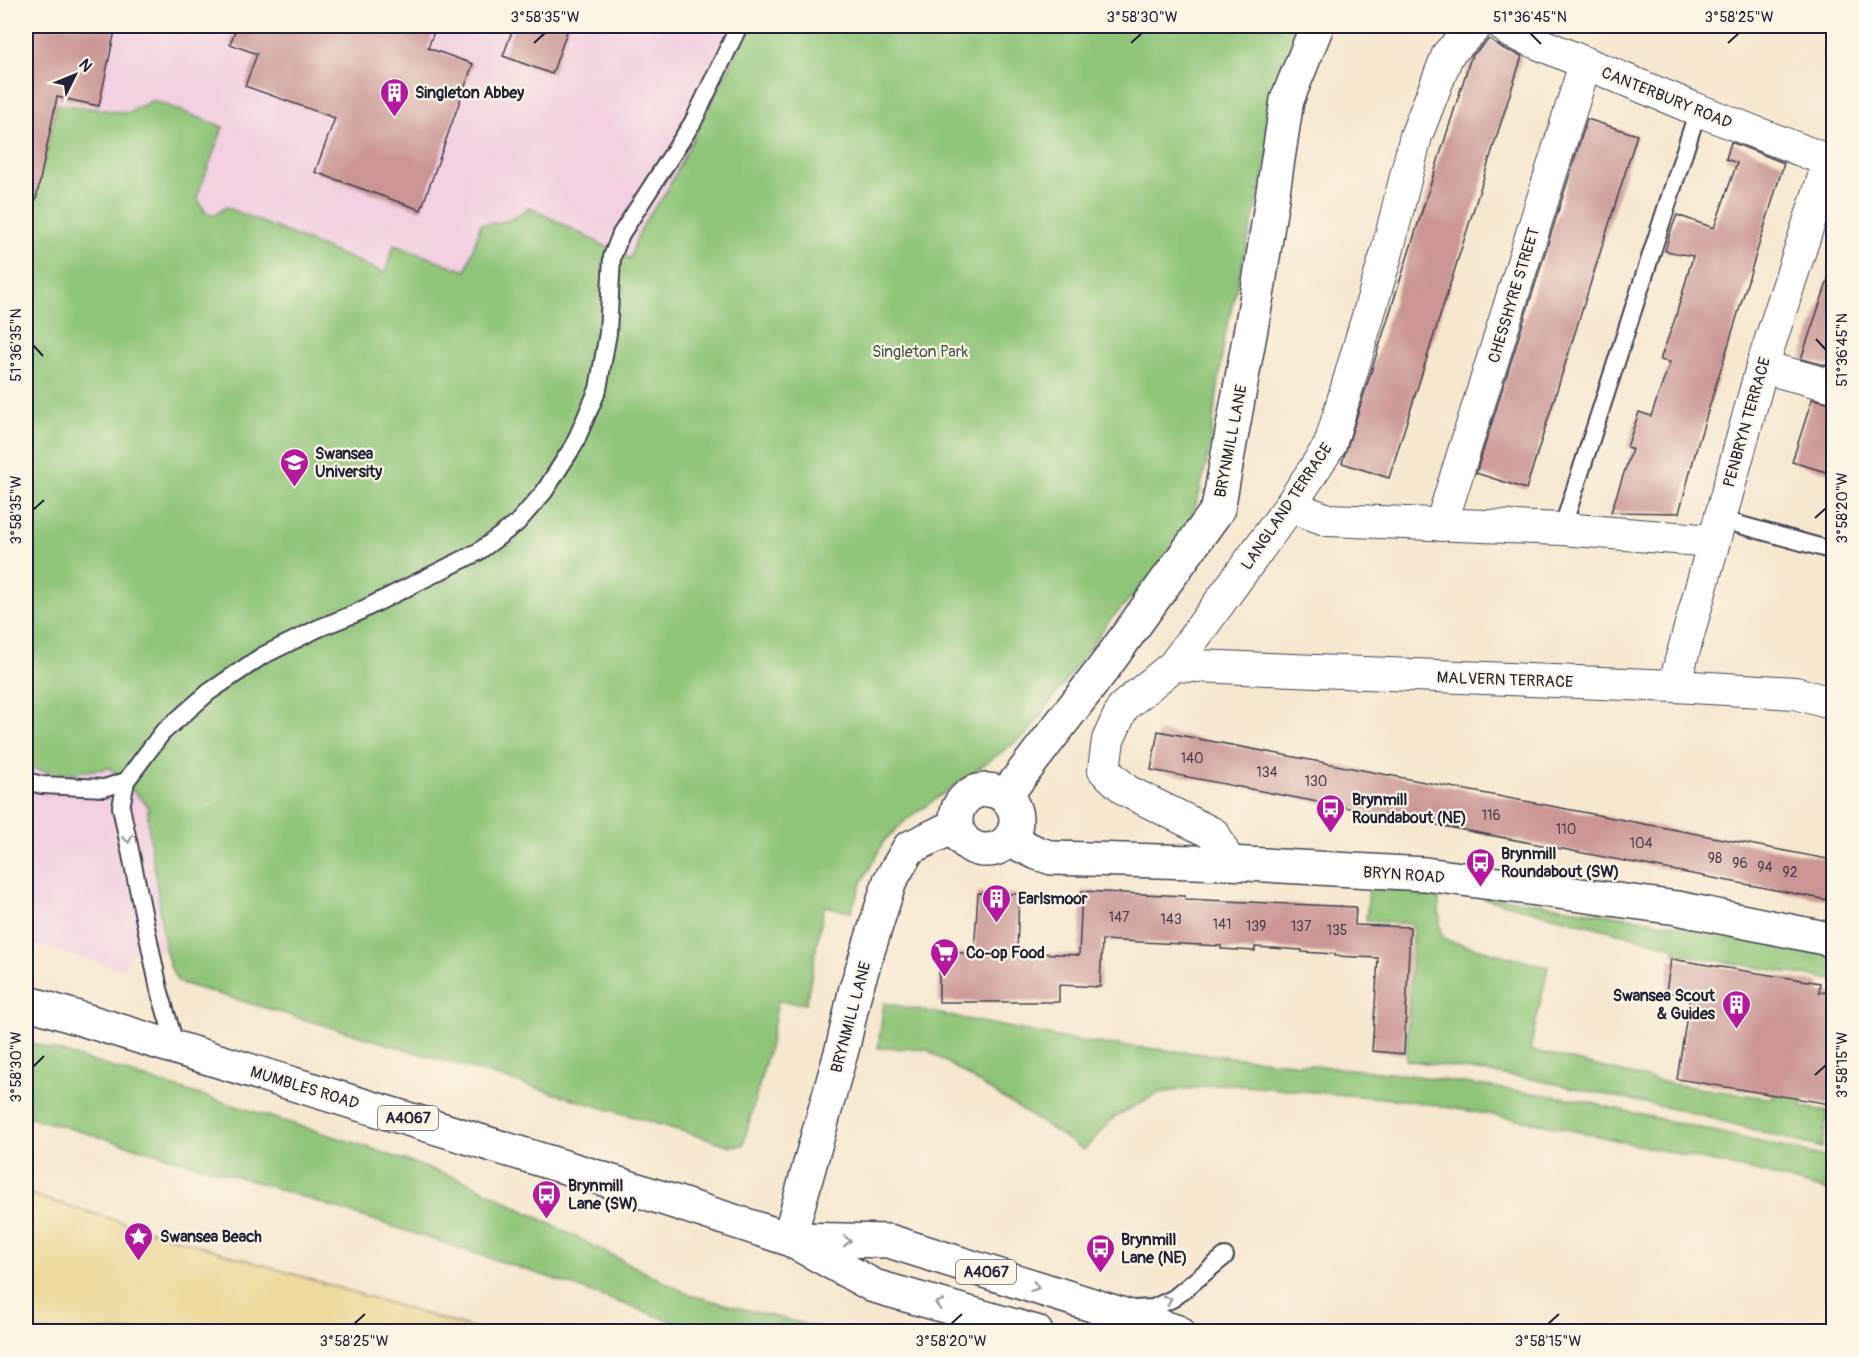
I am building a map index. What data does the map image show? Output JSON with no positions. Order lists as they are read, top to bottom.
{
  "streets": {
    "street": [
      "CANTERBURY ROAD",
      "CHESSHYRE STREET",
      "PENBRYN TERRACE",
      "BRYNMILL LANE",
      "LANGLAND TERRACE",
      "MALVERN TERRACE",
      "BRYN ROAD",
      "MUMBLES ROAD",
      "A4067"
    ]
  },
  "crossings": [
    ["CANTERBURY ROAD", "CHESSHYRE STREET"],
    ["CANTERBURY ROAD", "PENBRYN TERRACE"],
    ["PENBRYN TERRACE", "MALVERN TERRACE"],
    ["BRYNMILL LANE", "BRYN ROAD"],
    ["BRYNMILL LANE", "MUMBLES ROAD"],
    ["LANGLAND TERRACE", "MALVERN TERRACE"],
    ["LANGLAND TERRACE", "BRYN ROAD"]
  ],
  "parks": ["Singleton Park"],
  "places": {
    "building": ["Singleton Abbey", "Earlsmoor", "Swansea Scout & Guides"],
    "school or university": ["Swansea University"],
    "bus stop": [
      "Brynmill Roundabout (NE)",
      "Brynmill Roundabout (SW)",
      "Brynmill Lane (SW)",
      "Brynmill Lane (NE)"
    ],
    "supermarket": ["Co-op Food"],
    "place": ["Swansea Beach"]
  },
  "house_numbers": [
    "140",
    "134",
    "130",
    "116",
    "110",
    "104",
    "98",
    "96",
    "94",
    "92",
    "147",
    "143",
    "141",
    "139",
    "137",
    "135"
  ],
  "north": "top right",
  "coordinates": [
    "3°58'35\"W",
    "3°58'30\"W",
    "51°36'45\"N",
    "3°58'25\"W",
    "51°36'35\"N",
    "3°58'20\"W",
    "3°58'15\"W"
  ]
}
